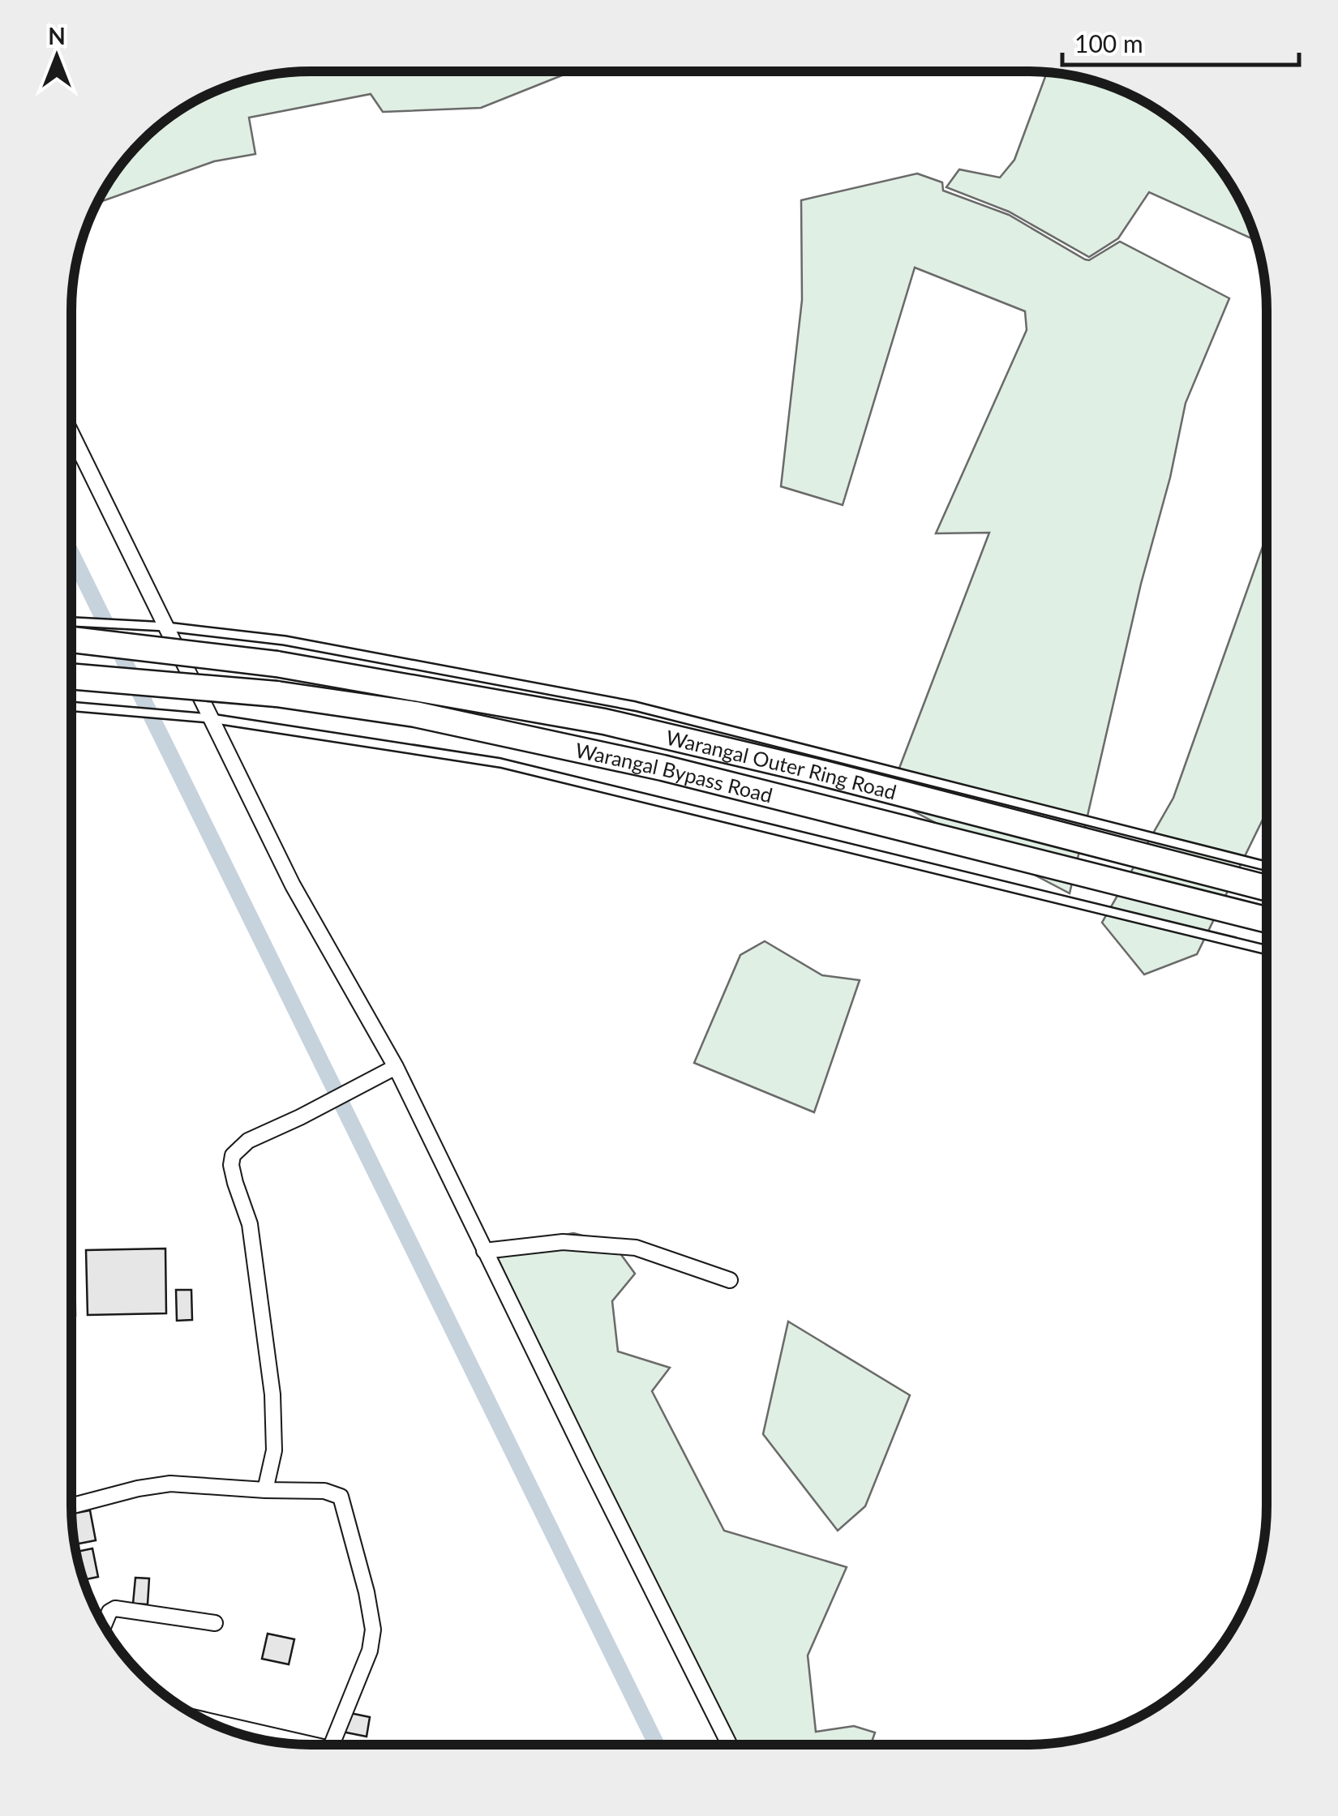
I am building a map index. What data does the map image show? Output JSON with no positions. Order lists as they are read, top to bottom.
{
  "streets": {
    "highway": ["Warangal Outer Ring Road", "Warangal Bypass Road"]
  },
  "scale_bar": "100 m",
  "north": "top"
}
